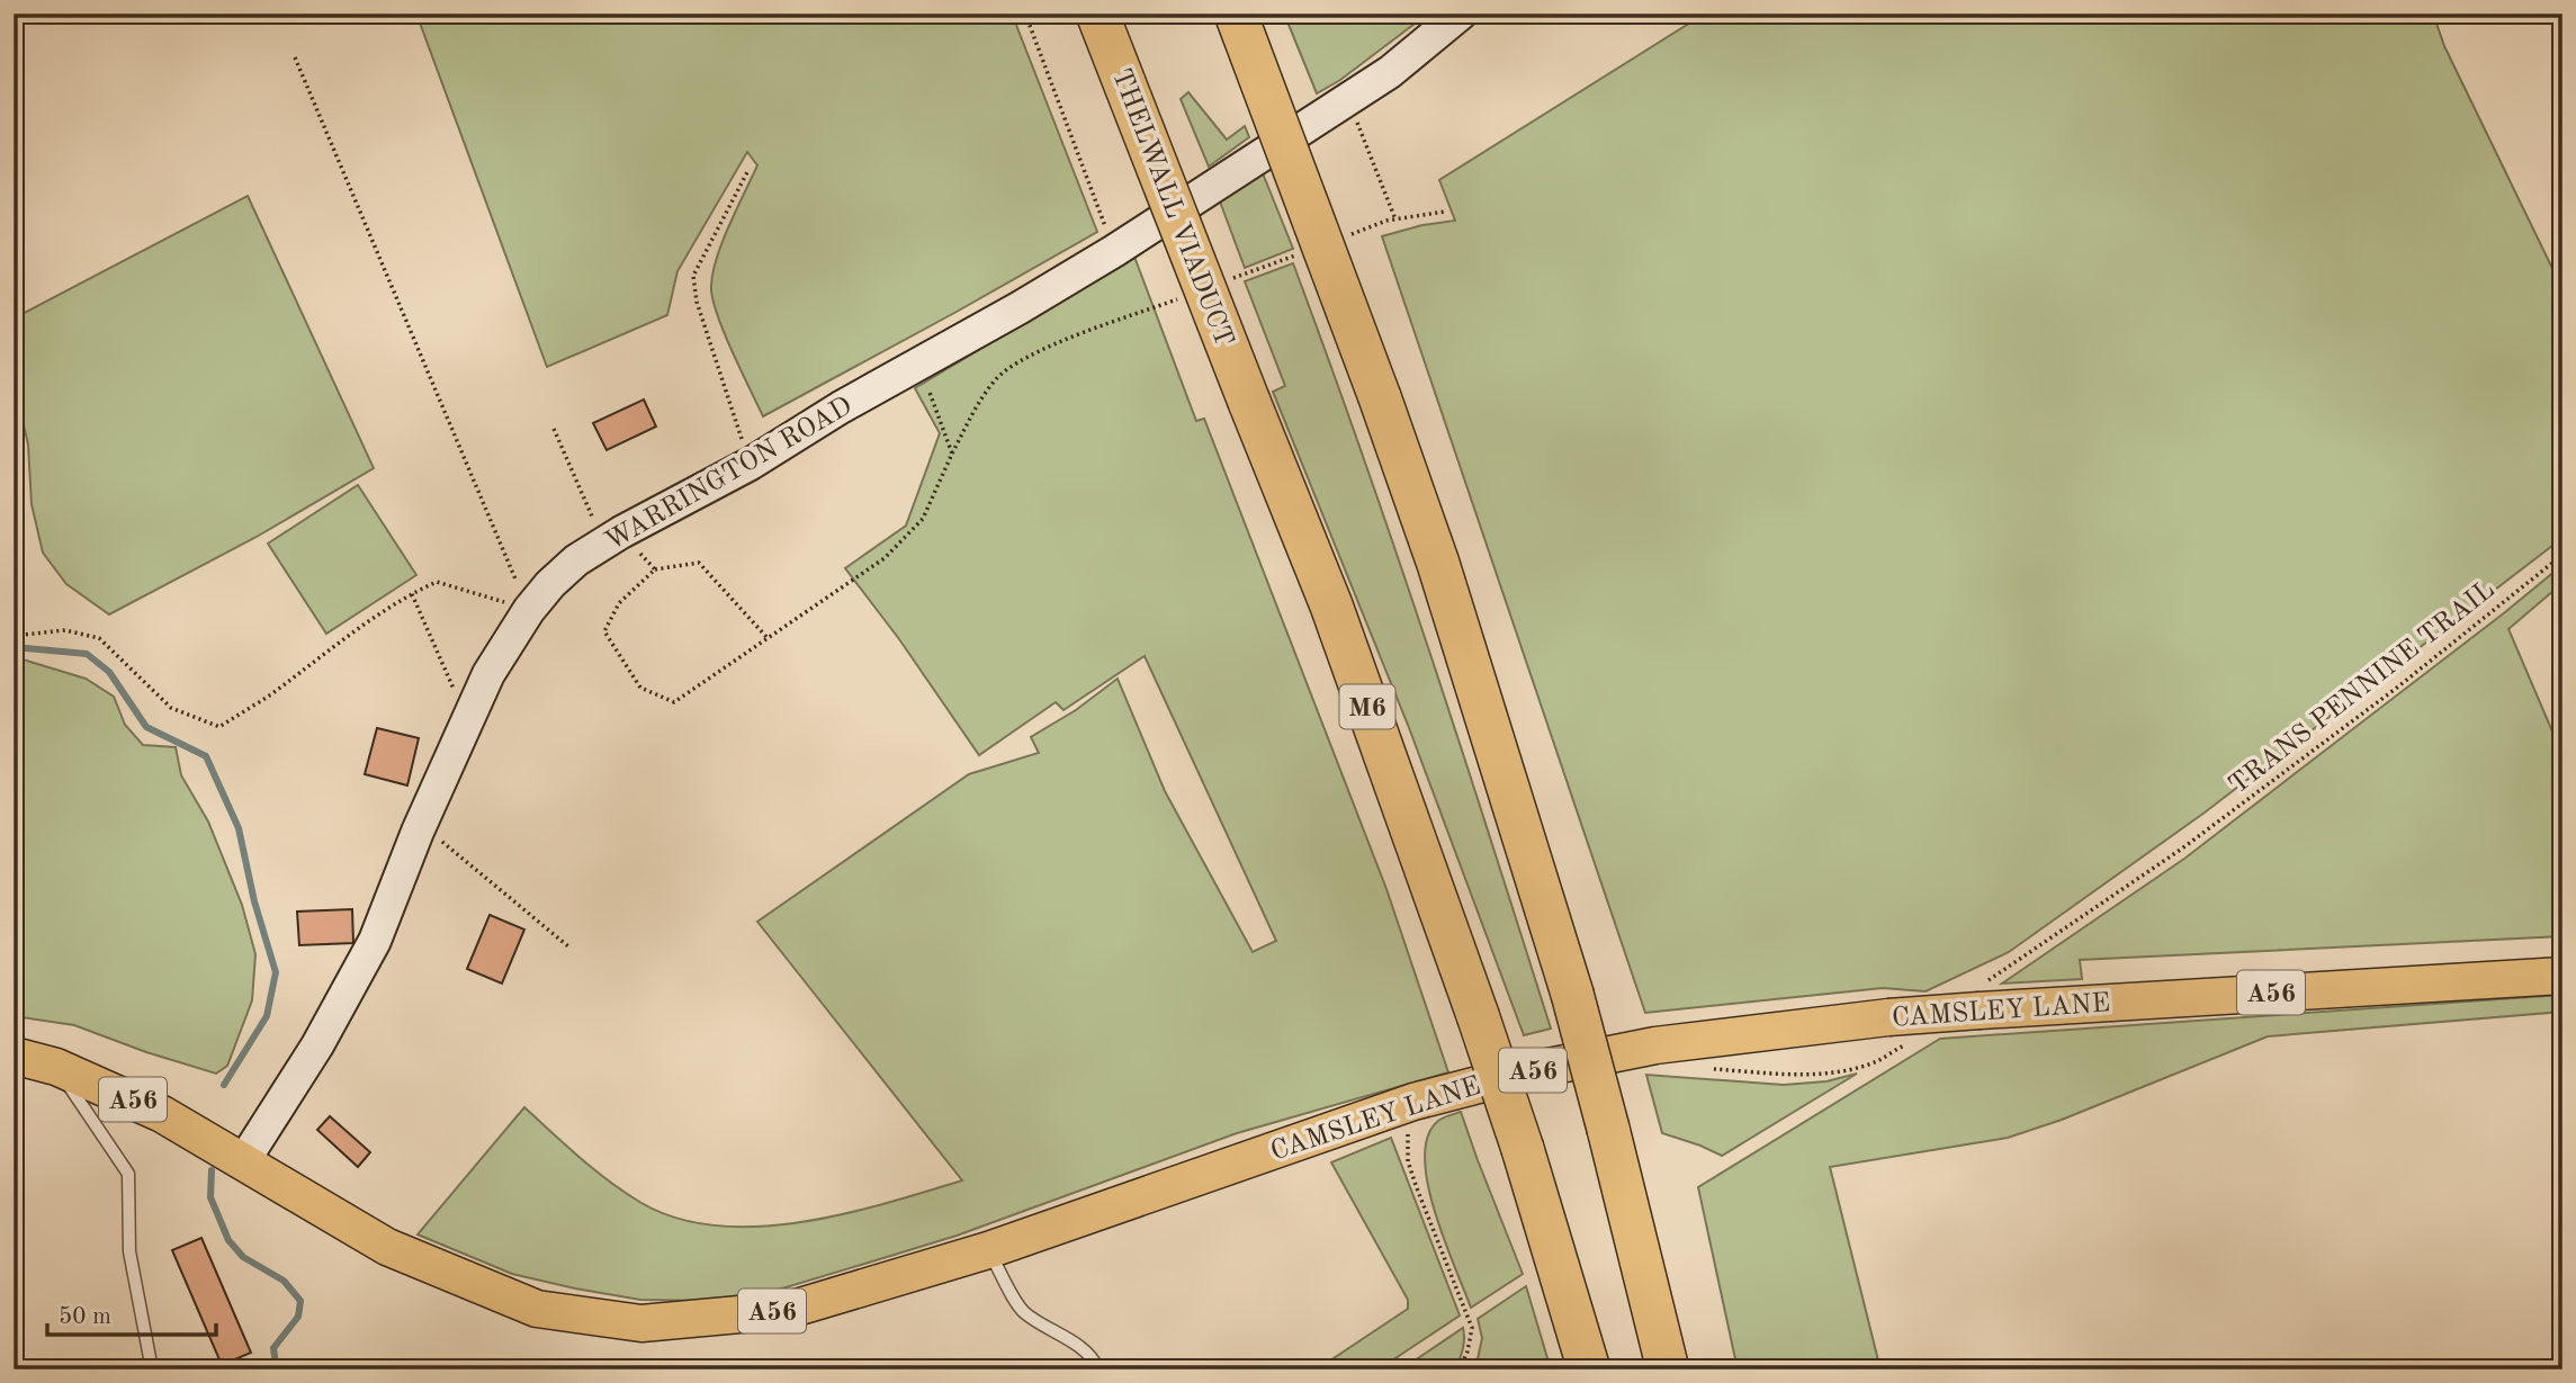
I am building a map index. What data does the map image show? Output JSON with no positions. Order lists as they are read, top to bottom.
{
  "streets": {
    "highway": ["THELWALL VIADUCT", "M6"],
    "main road": ["A56", "CAMSLEY LANE"],
    "street": ["WARRINGTON ROAD"],
    "path": ["TRANS PENNINE TRAIL"]
  },
  "crossings": [
    ["WARRINGTON ROAD", "A56"],
    ["WARRINGTON ROAD", "CAMSLEY LANE"],
    ["A56", "CAMSLEY LANE"]
  ],
  "scale_bar": "50 m"
}
